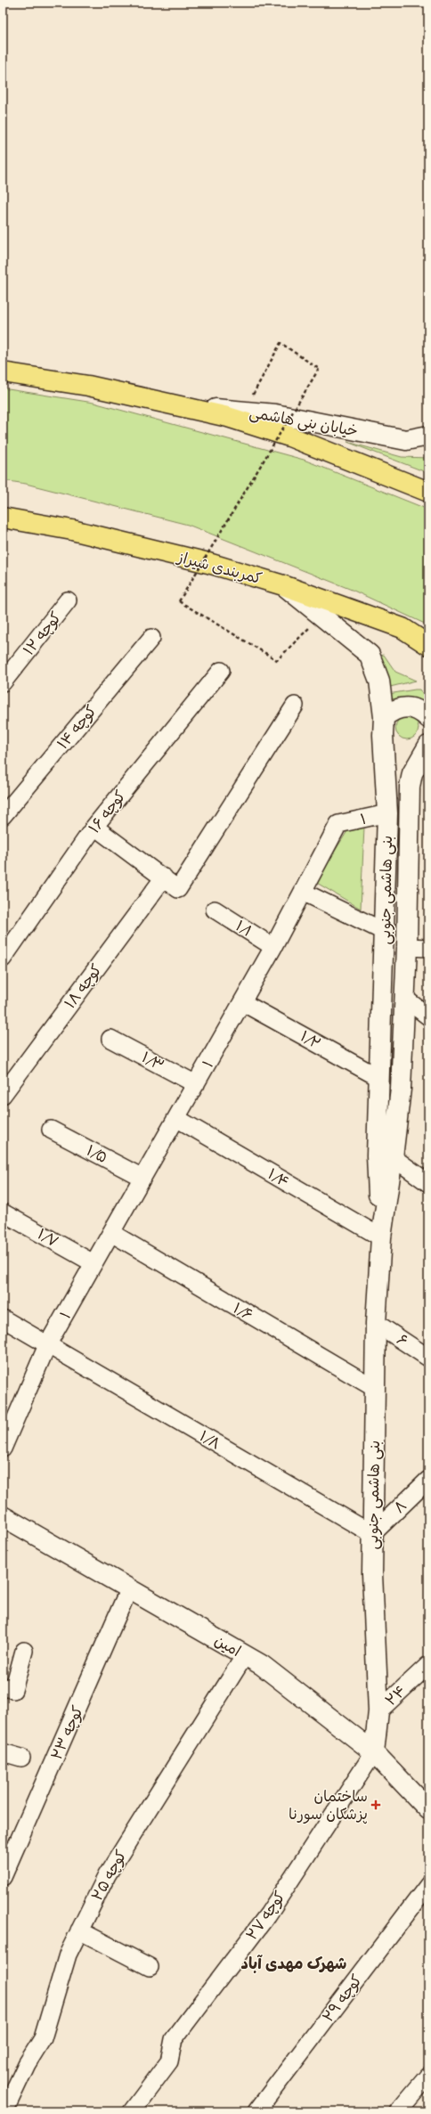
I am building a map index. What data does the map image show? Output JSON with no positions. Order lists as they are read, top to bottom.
{
  "streets": {
    "highway": ["کمربندی شیراز"],
    "street": [
      "خیابان بنی هاشمی",
      "کوچه ۱۲",
      "کوچه ۱۴",
      "کوچه ۱۶",
      "۱",
      "بنی هاشمی جنوبی",
      "۱/۱",
      "کوچه ۱۸",
      "۱/۲",
      "۱/۳",
      "۱/۵",
      "۱/۴",
      "۱/۷",
      "۱/۶",
      "۶",
      "۱/۸",
      "۸",
      "امین",
      "۲۴",
      "کوچه ۲۳",
      "کوچه ۲۵",
      "کوچه ۲۷",
      "کوچه ۲۹"
    ]
  },
  "crossings": [
    ["کمربندی شیراز", "بنی هاشمی جنوبی"],
    ["۱", "بنی هاشمی جنوبی"],
    ["۱", "۱/۱"],
    ["۱", "۱/۲"],
    ["۱", "۱/۳"],
    ["۱", "۱/۵"],
    ["۱", "۱/۴"],
    ["۱", "۱/۷"],
    ["۱", "۱/۶"],
    ["۱", "۱/۸"],
    ["بنی هاشمی جنوبی", "۱/۲"],
    ["بنی هاشمی جنوبی", "۱/۴"],
    ["بنی هاشمی جنوبی", "۱/۶"],
    ["بنی هاشمی جنوبی", "۶"],
    ["بنی هاشمی جنوبی", "۱/۸"],
    ["بنی هاشمی جنوبی", "۸"],
    ["بنی هاشمی جنوبی", "امین"],
    ["بنی هاشمی جنوبی", "۲۴"],
    ["بنی هاشمی جنوبی", "کوچه ۲۷"],
    ["۱/۸", "۸"],
    ["امین", "کوچه ۲۳"],
    ["امین", "کوچه ۲۵"],
    ["امین", "کوچه ۲۷"]
  ],
  "districts": ["شهرک مهدی آباد"],
  "places": {
    "health": ["ساختمان پزشکان سورنا"]
  }
}
